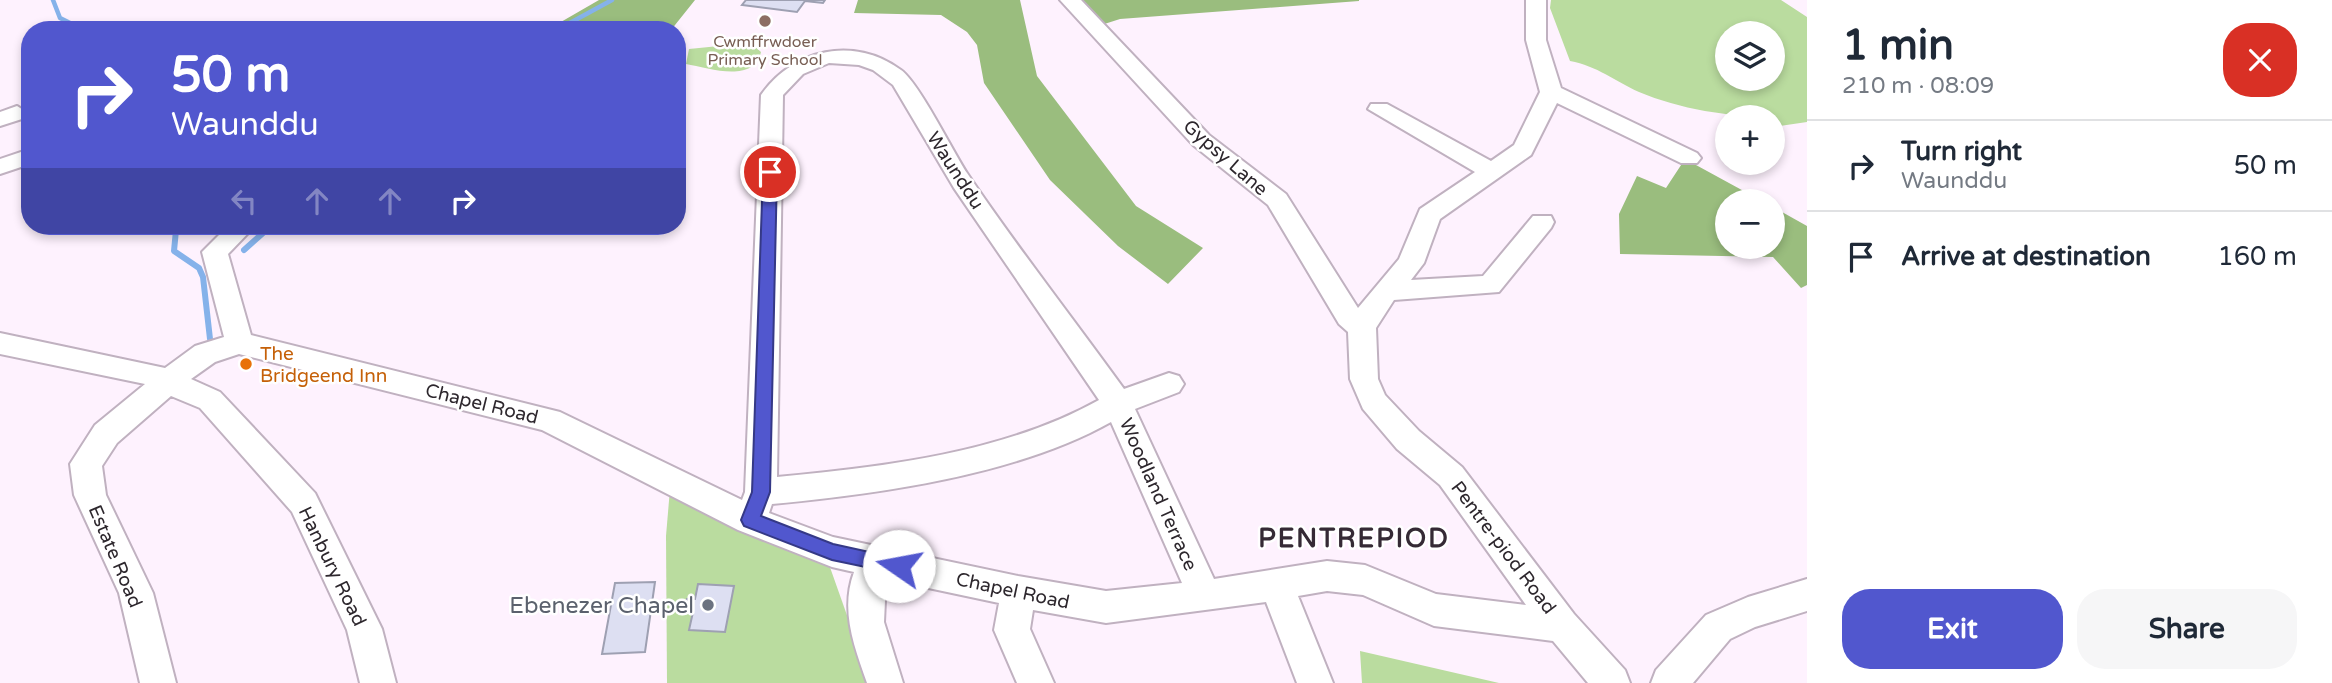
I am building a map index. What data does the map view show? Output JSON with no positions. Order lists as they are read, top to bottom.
{
  "streets": {
    "street": [
      "Gypsy Lane",
      "Waunddu",
      "Chapel Road",
      "Woodland Terrace",
      "Pentre-piod Road",
      "Estate Road",
      "Hanbury Road"
    ]
  },
  "crossings": [
    ["Gypsy Lane", "Pentre-piod Road"],
    ["Waunddu", "Chapel Road"],
    ["Waunddu", "Woodland Terrace"],
    ["Chapel Road", "Woodland Terrace"],
    ["Chapel Road", "Pentre-piod Road"],
    ["Estate Road", "Hanbury Road"]
  ],
  "districts": ["PENTREPIOD"],
  "places": ["Cwmffrwdoer Primary School", "The Bridgeend Inn", "Ebenezer Chapel"],
  "page": {
    "heading": ["1 min", "210 m · 08:09"],
    "map_buttons": ["+", "−"],
    "turn": ["50 m", "Waunddu"],
    "list": [
      {
        "name": "Turn right",
        "note": "Waunddu",
        "value": "50 m"
      },
      {
        "name": "Arrive at destination",
        "value": "160 m"
      }
    ],
    "buttons": ["Exit", "Share"]
  }
}
